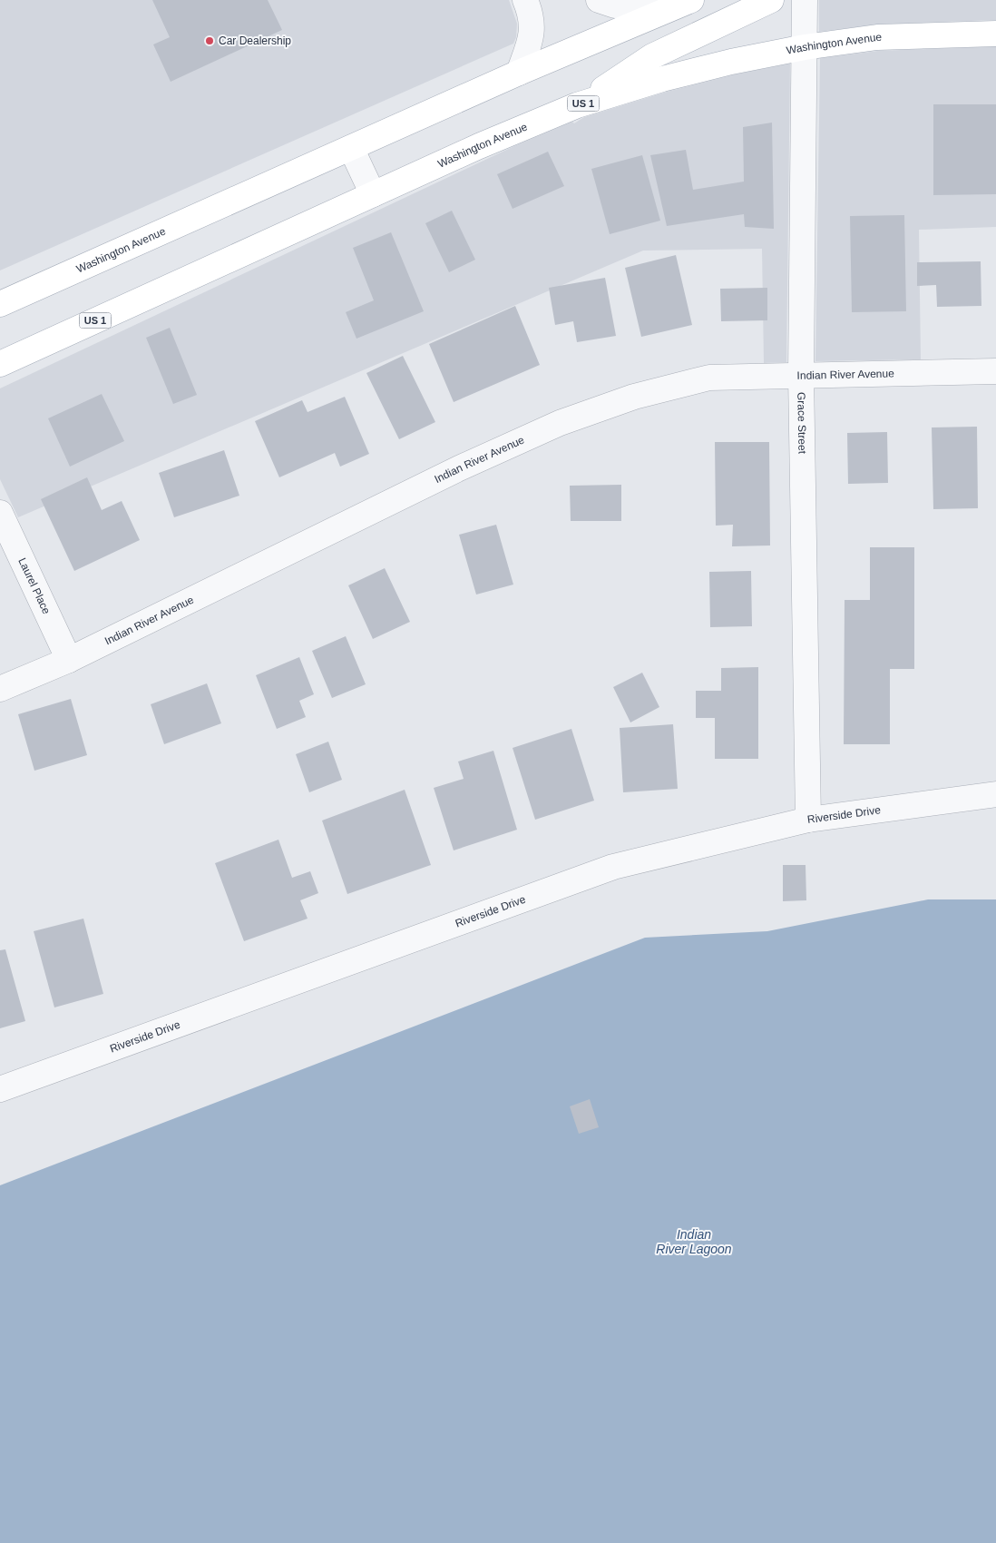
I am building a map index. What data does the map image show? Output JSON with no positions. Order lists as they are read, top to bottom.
{
  "streets": {
    "main road": ["Washington Avenue", "US 1"],
    "street": [
      "Indian River Avenue",
      "Grace Street",
      "Laurel Place",
      "Riverside Drive"
    ]
  },
  "crossings": [
    ["Washington Avenue", "Grace Street"],
    ["Indian River Avenue", "Grace Street"],
    ["Indian River Avenue", "Laurel Place"],
    ["Grace Street", "Riverside Drive"]
  ],
  "water": ["Indian River Lagoon"],
  "places": ["Car Dealership"]
}
